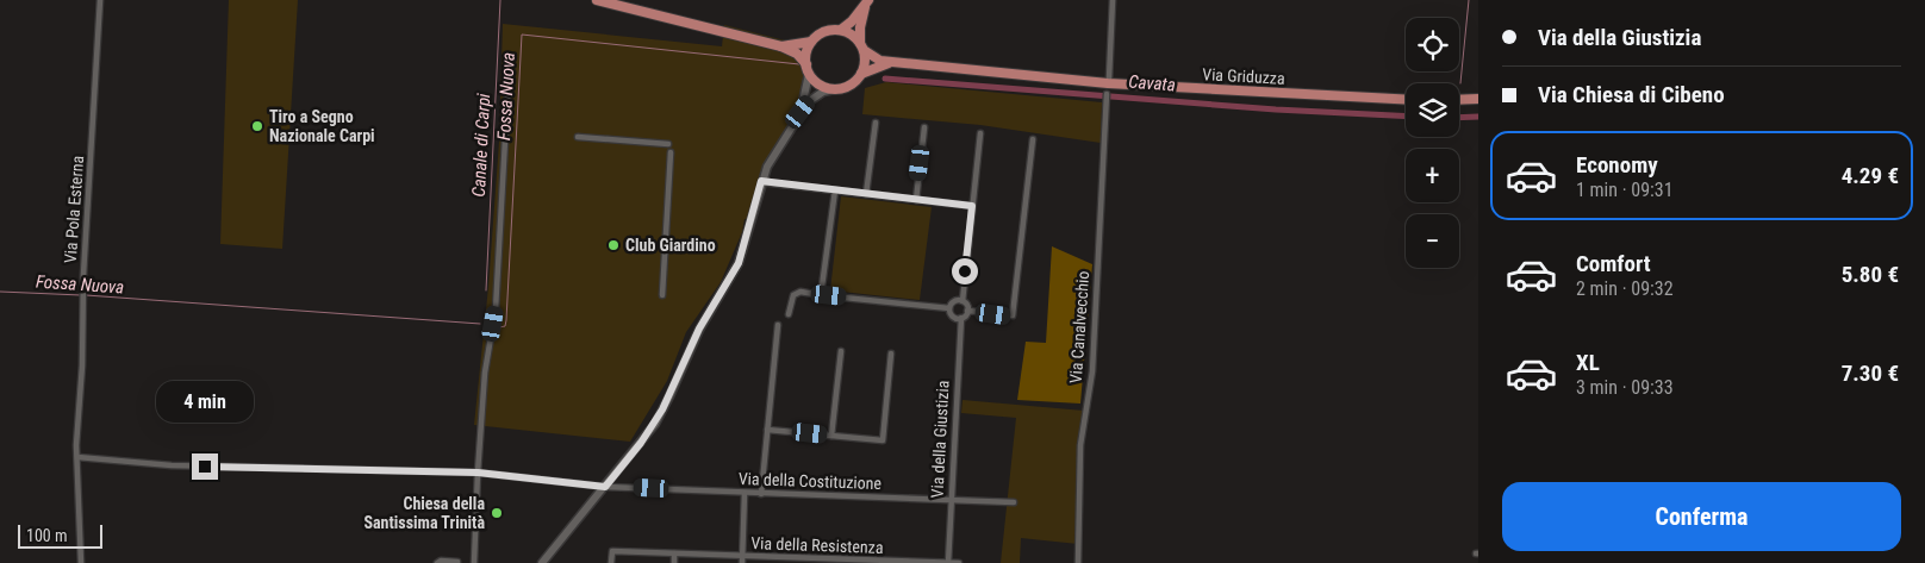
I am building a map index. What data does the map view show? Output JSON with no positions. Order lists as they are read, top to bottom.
{
  "streets": {
    "main road": ["Via Griduzza"],
    "street": [
      "Via Pola Esterna",
      "Via Canalvecchio",
      "Via della Giustizia",
      "Via della Costituzione",
      "Via della Resistenza"
    ]
  },
  "crossings": [
    ["Via Pola Esterna", "Via della Costituzione"],
    ["Via della Giustizia", "Via della Costituzione"],
    ["Via della Giustizia", "Via della Resistenza"]
  ],
  "water": ["Cavata", "Fossa Nuova", "Canale di Carpi"],
  "places": ["Tiro a Segno Nazionale Carpi", "Club Giardino", "Chiesa della Santissima Trinità"],
  "scale_bar": "100 m",
  "page": {
    "banner": ["Via della Giustizia", "Via Chiesa di Cibeno"],
    "map_buttons": ["+", "−"],
    "list": [
      {
        "name": "Economy",
        "note": "1 min · 09:31",
        "value": "4.29 €"
      },
      {
        "name": "Comfort",
        "note": "2 min · 09:32",
        "value": "5.80 €"
      },
      {
        "name": "XL",
        "note": "3 min · 09:33",
        "value": "7.30 €"
      }
    ],
    "bubble": "4 min",
    "buttons": "Conferma",
    "scale": "100 m"
  }
}
